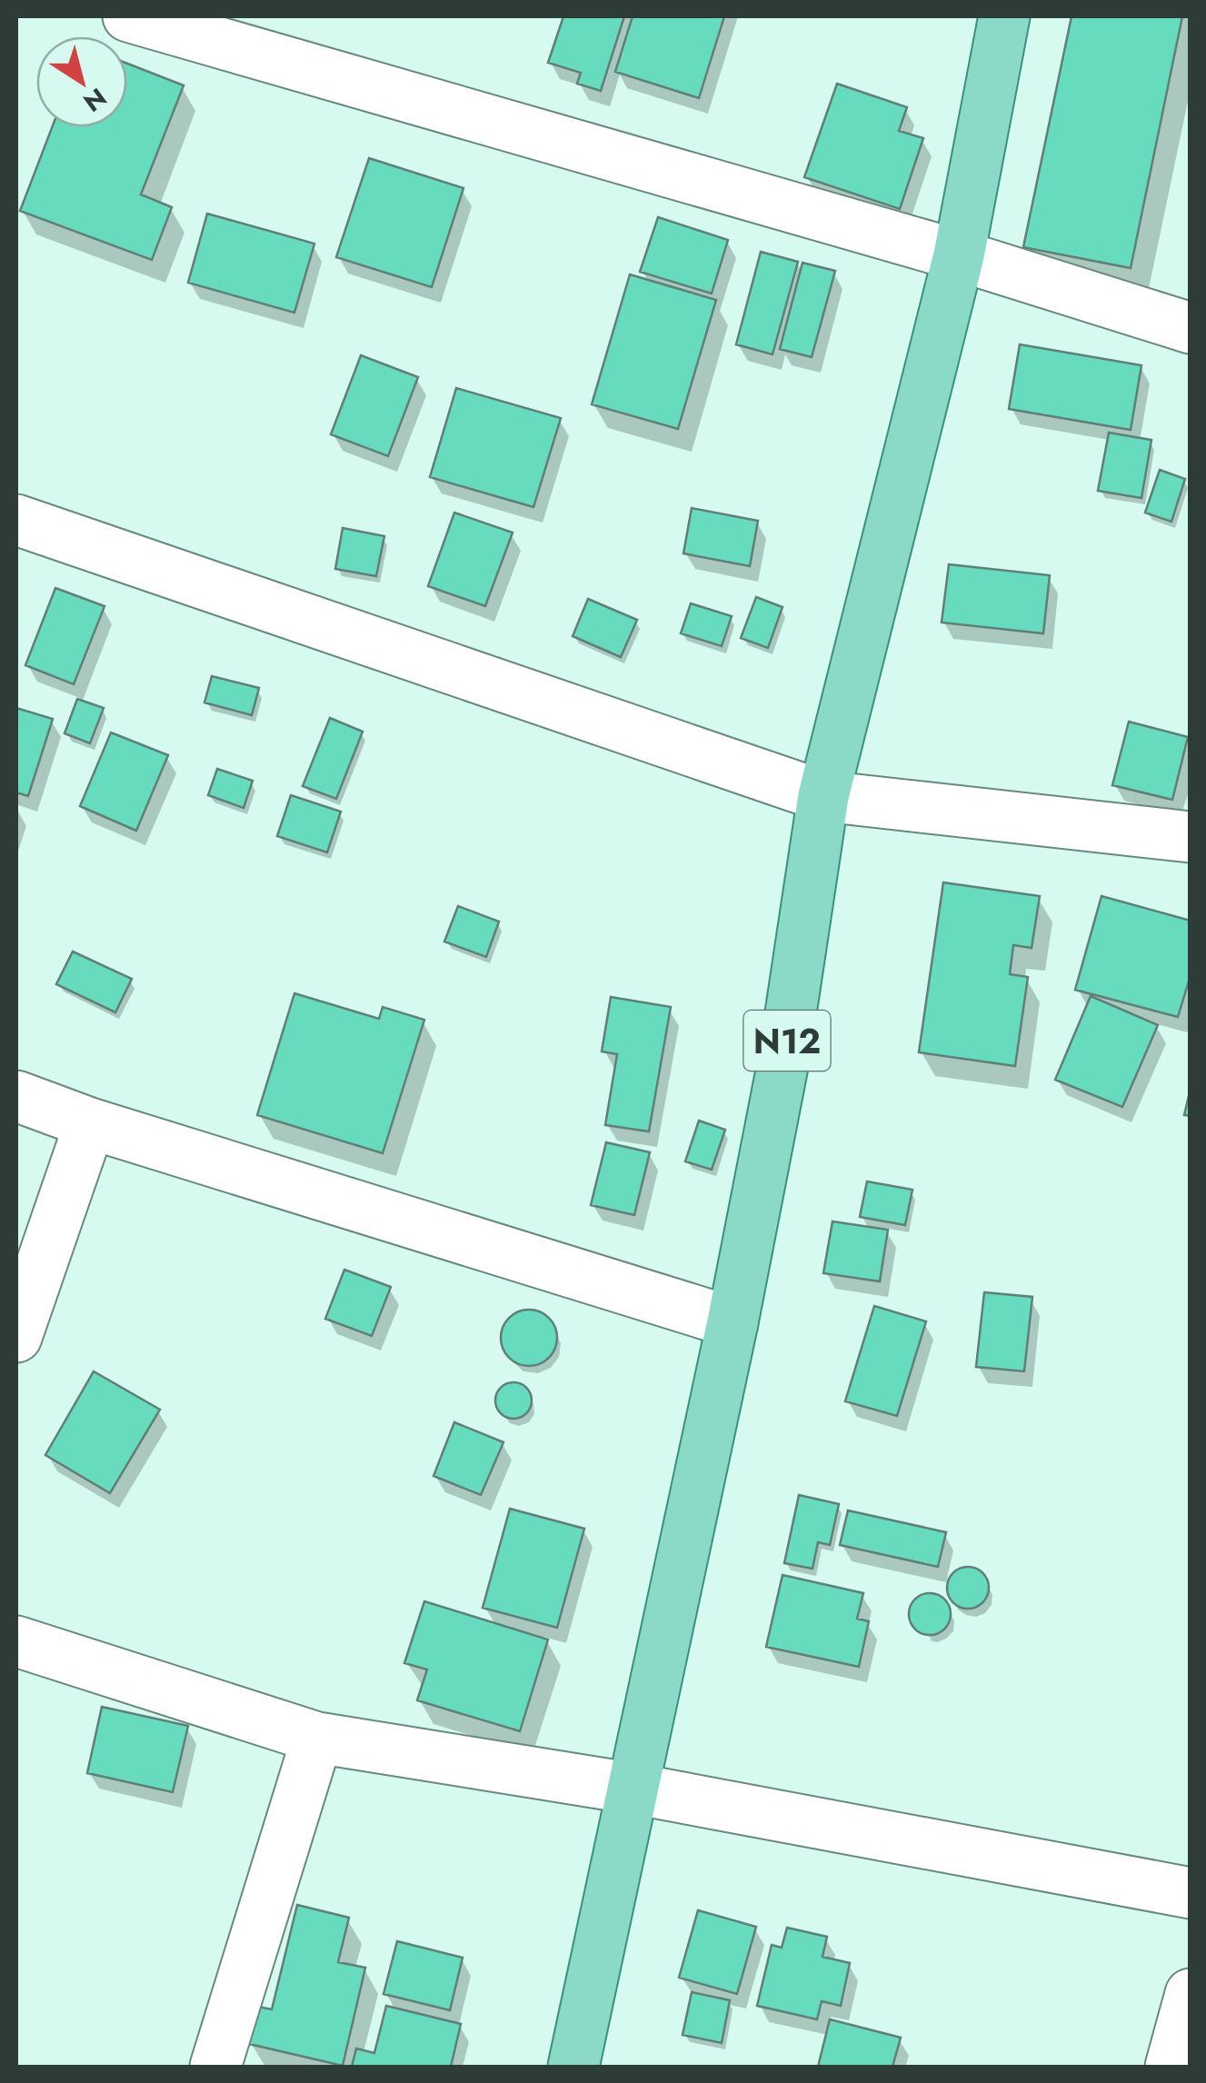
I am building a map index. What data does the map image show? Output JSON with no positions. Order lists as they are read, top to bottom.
{
  "streets": {
    "main road": ["N12"]
  },
  "north": "bottom right"
}
